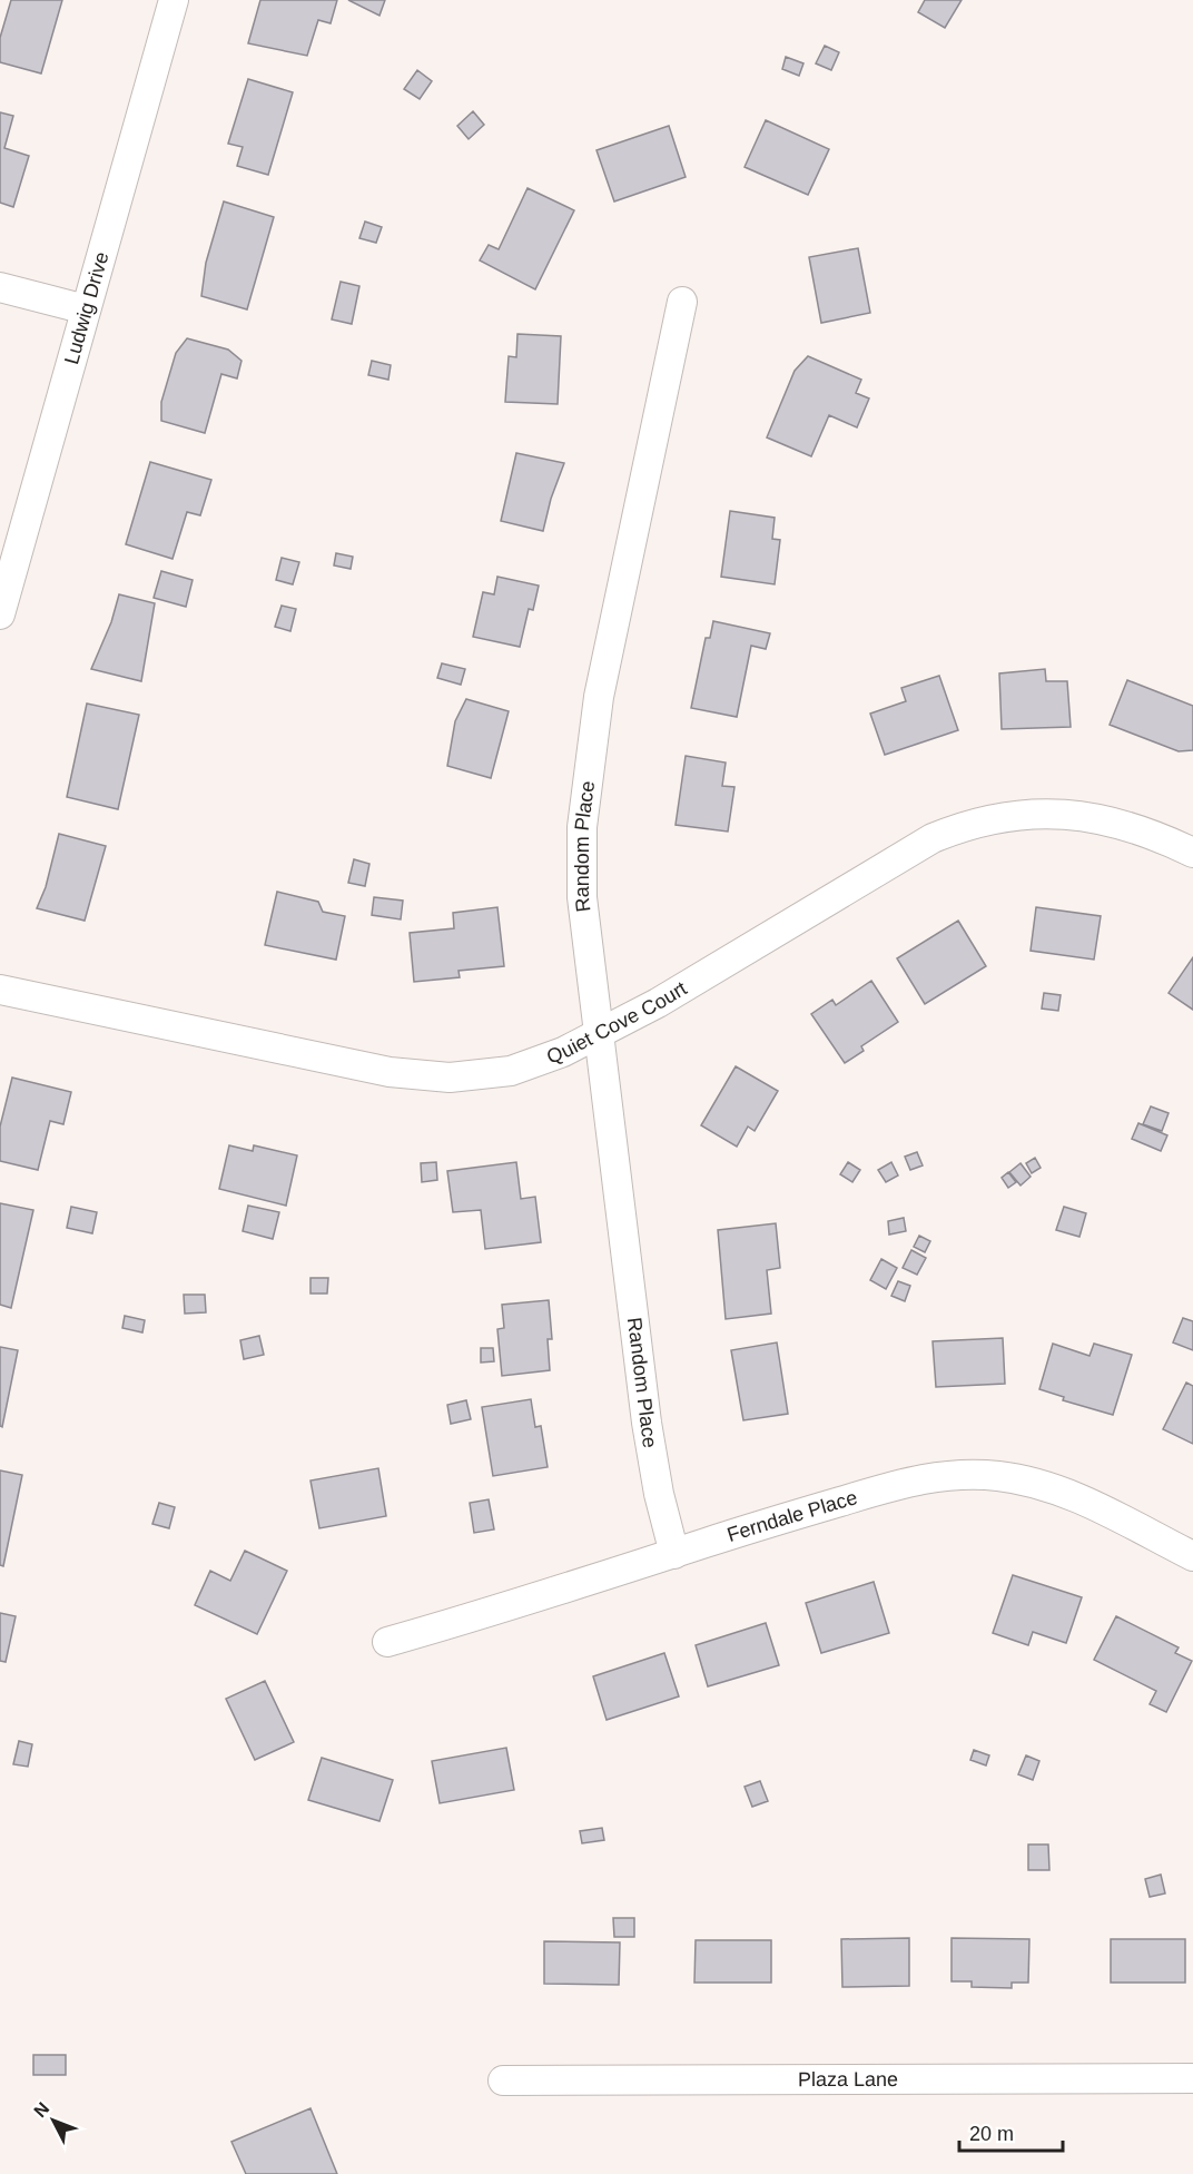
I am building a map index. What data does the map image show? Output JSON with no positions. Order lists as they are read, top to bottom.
{
  "streets": {
    "street": [
      "Ludwig Drive",
      "Random Place",
      "Quiet Cove Court",
      "Ferndale Place",
      "Plaza Lane"
    ]
  },
  "crossings": [
    ["Random Place", "Quiet Cove Court"],
    ["Random Place", "Ferndale Place"]
  ],
  "scale_bar": "20 m",
  "north": "top left"
}
